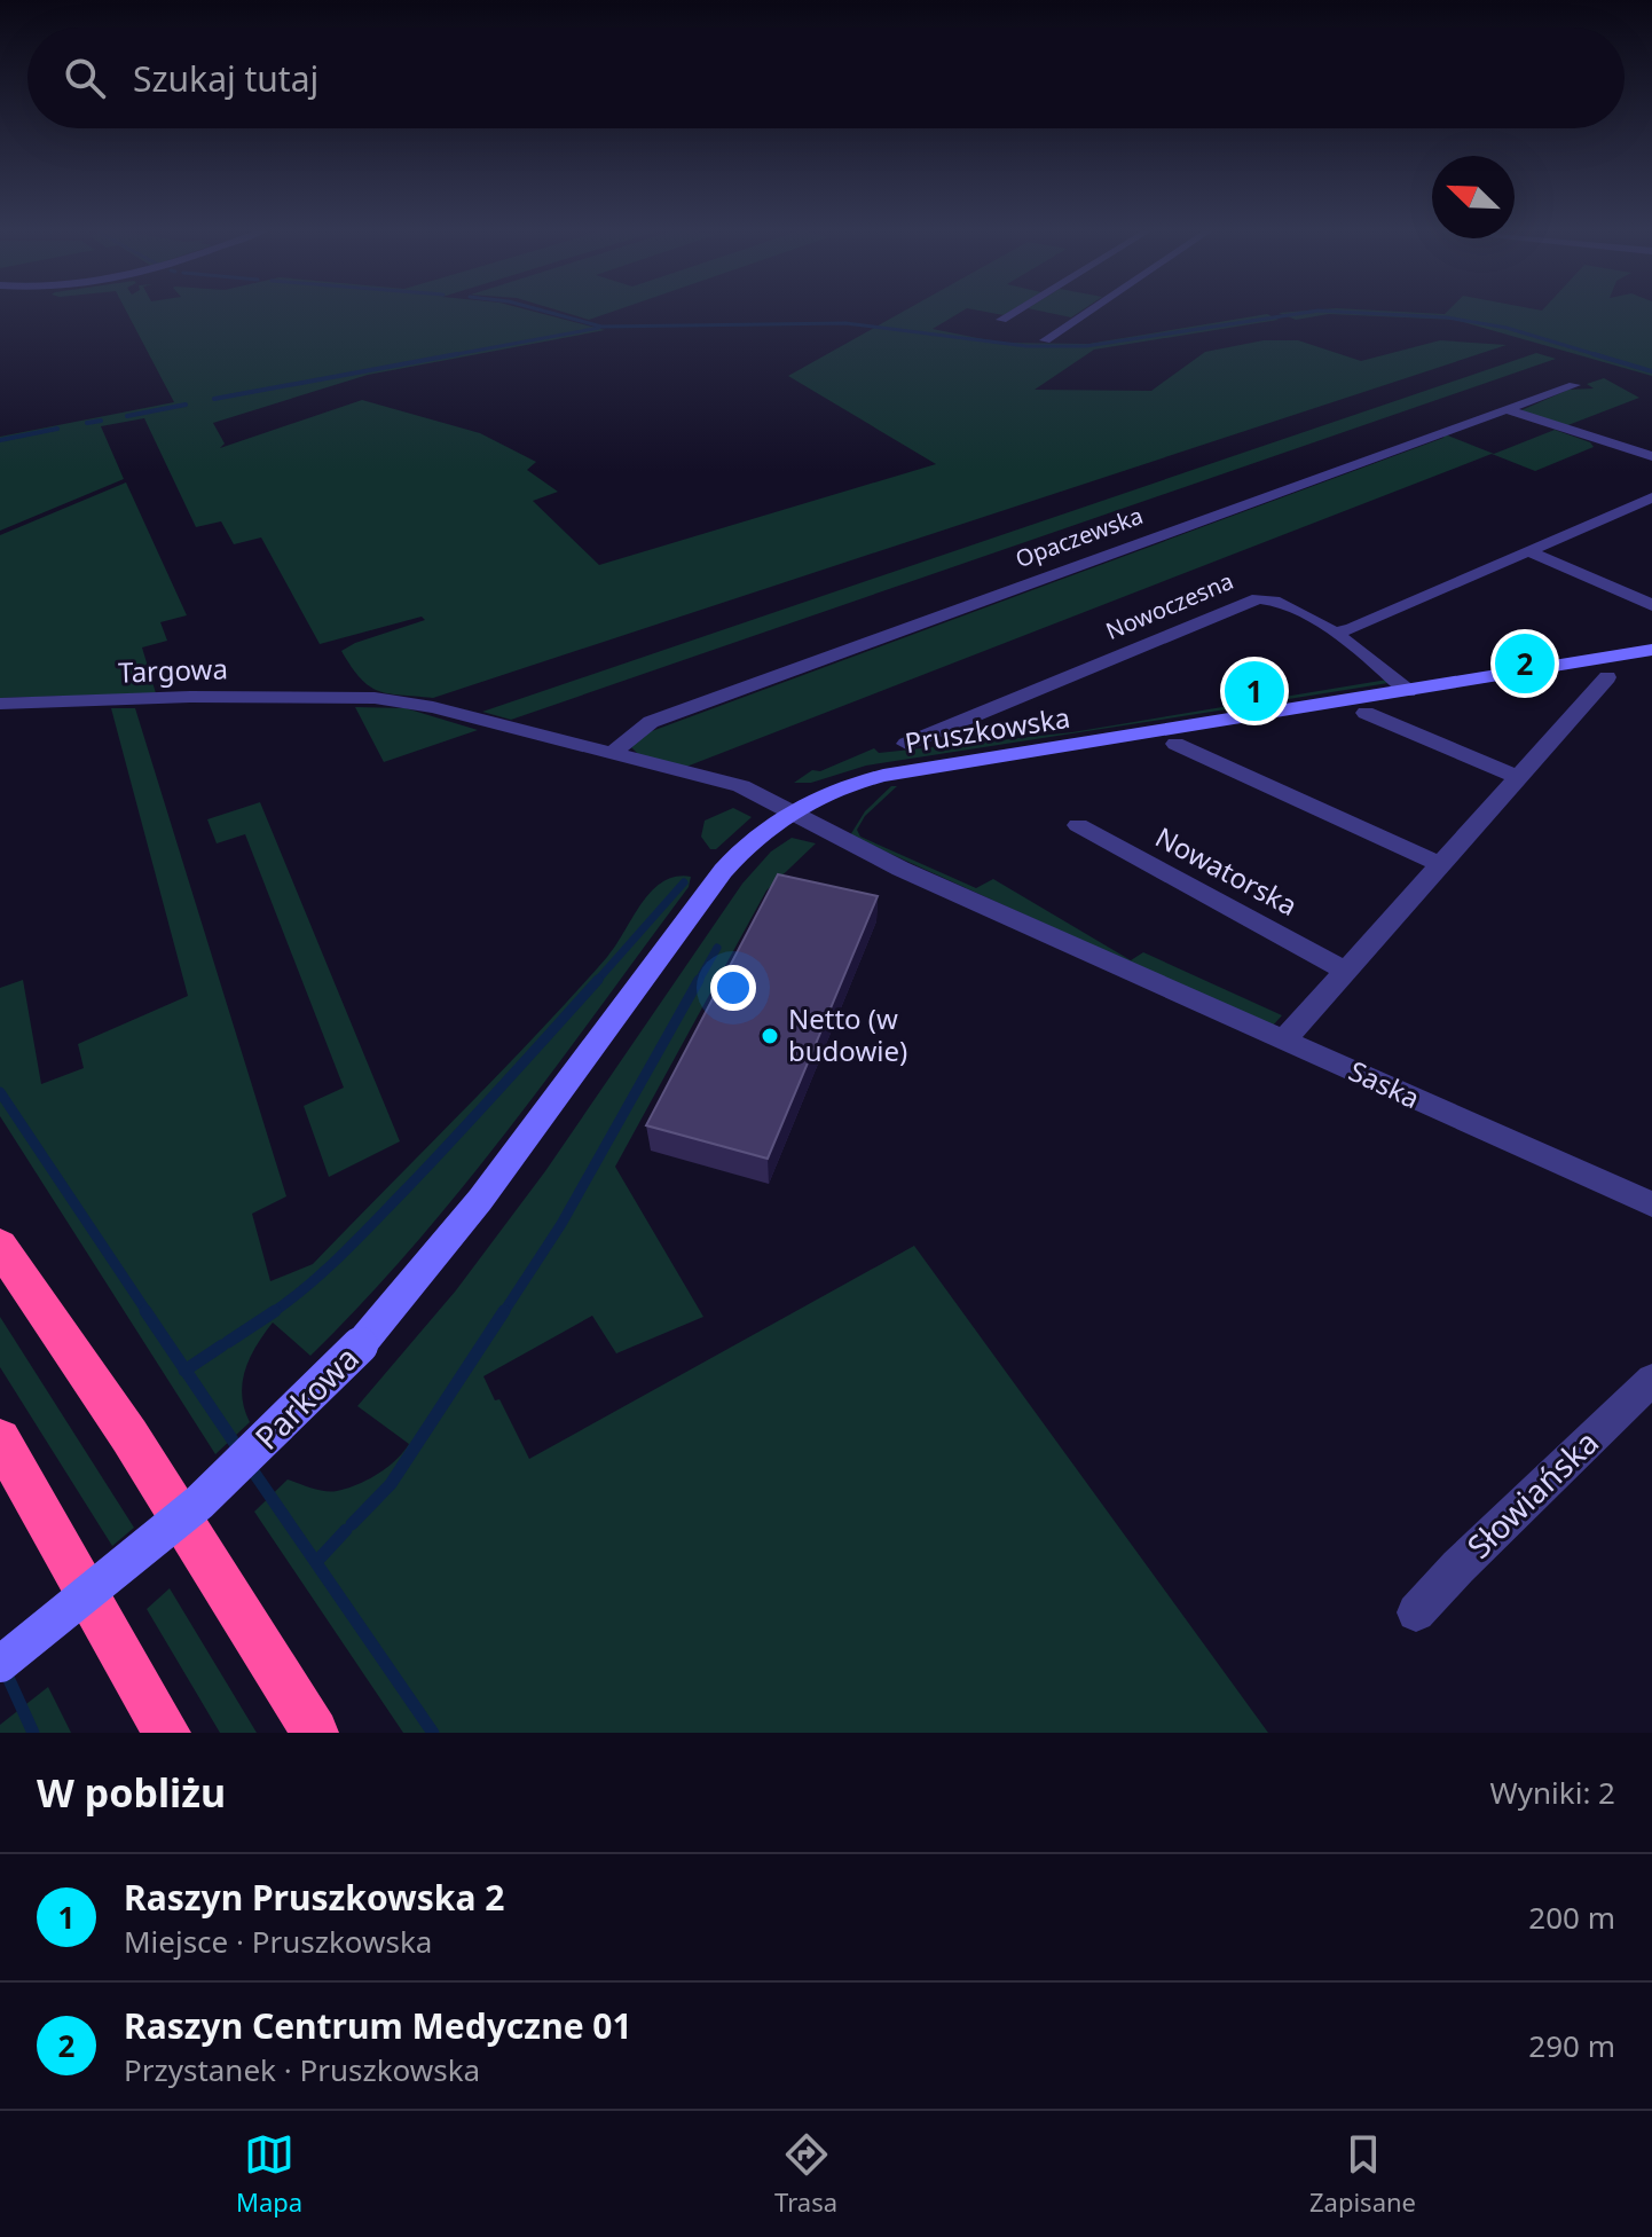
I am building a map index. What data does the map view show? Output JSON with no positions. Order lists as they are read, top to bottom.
{
  "streets": {
    "street": [
      "Opaczewska",
      "Nowoczesna",
      "Targowa",
      "Pruszkowska",
      "Nowatorska",
      "Saska",
      "Parkowa",
      "Słowiańska"
    ]
  },
  "crossings": [
    ["Opaczewska", "Targowa"],
    ["Nowoczesna", "Pruszkowska"],
    ["Pruszkowska", "Saska"],
    ["Pruszkowska", "Parkowa"]
  ],
  "places": ["Netto (w budowie)"],
  "north": "top left",
  "page": {
    "search": "Szukaj tutaj",
    "pins": ["2", "1"],
    "heading": ["W pobliżu", "Wyniki: 2"],
    "list": [
      {
        "mark": "1",
        "name": "Raszyn Pruszkowska 2",
        "note": "Miejsce · Pruszkowska",
        "value": "200 m"
      },
      {
        "mark": "2",
        "name": "Raszyn Centrum Medyczne 01",
        "note": "Przystanek · Pruszkowska",
        "value": "290 m"
      }
    ],
    "nav": ["Mapa", "Trasa", "Zapisane"]
  }
}
